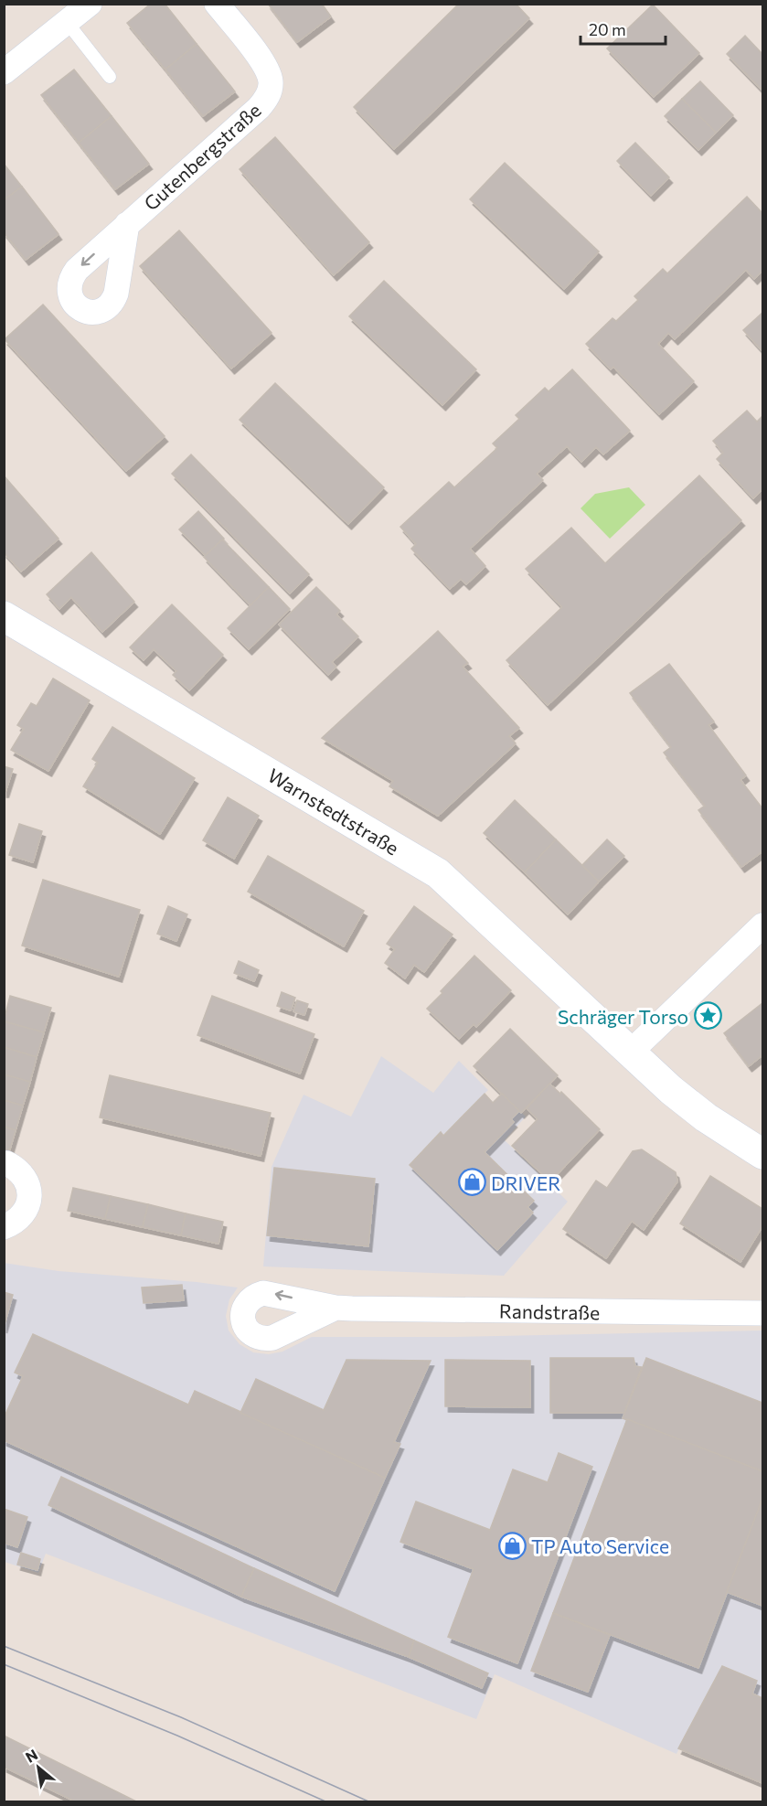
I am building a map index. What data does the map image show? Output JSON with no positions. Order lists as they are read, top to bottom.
{
  "streets": {
    "street": ["Gutenbergstraße", "Warnstedtstraße", "Randstraße"]
  },
  "places": {
    "place": ["Schräger Torso"],
    "shop": ["DRIVER", "TP Auto Service"]
  },
  "scale_bar": "20 m",
  "north": "top left"
}
